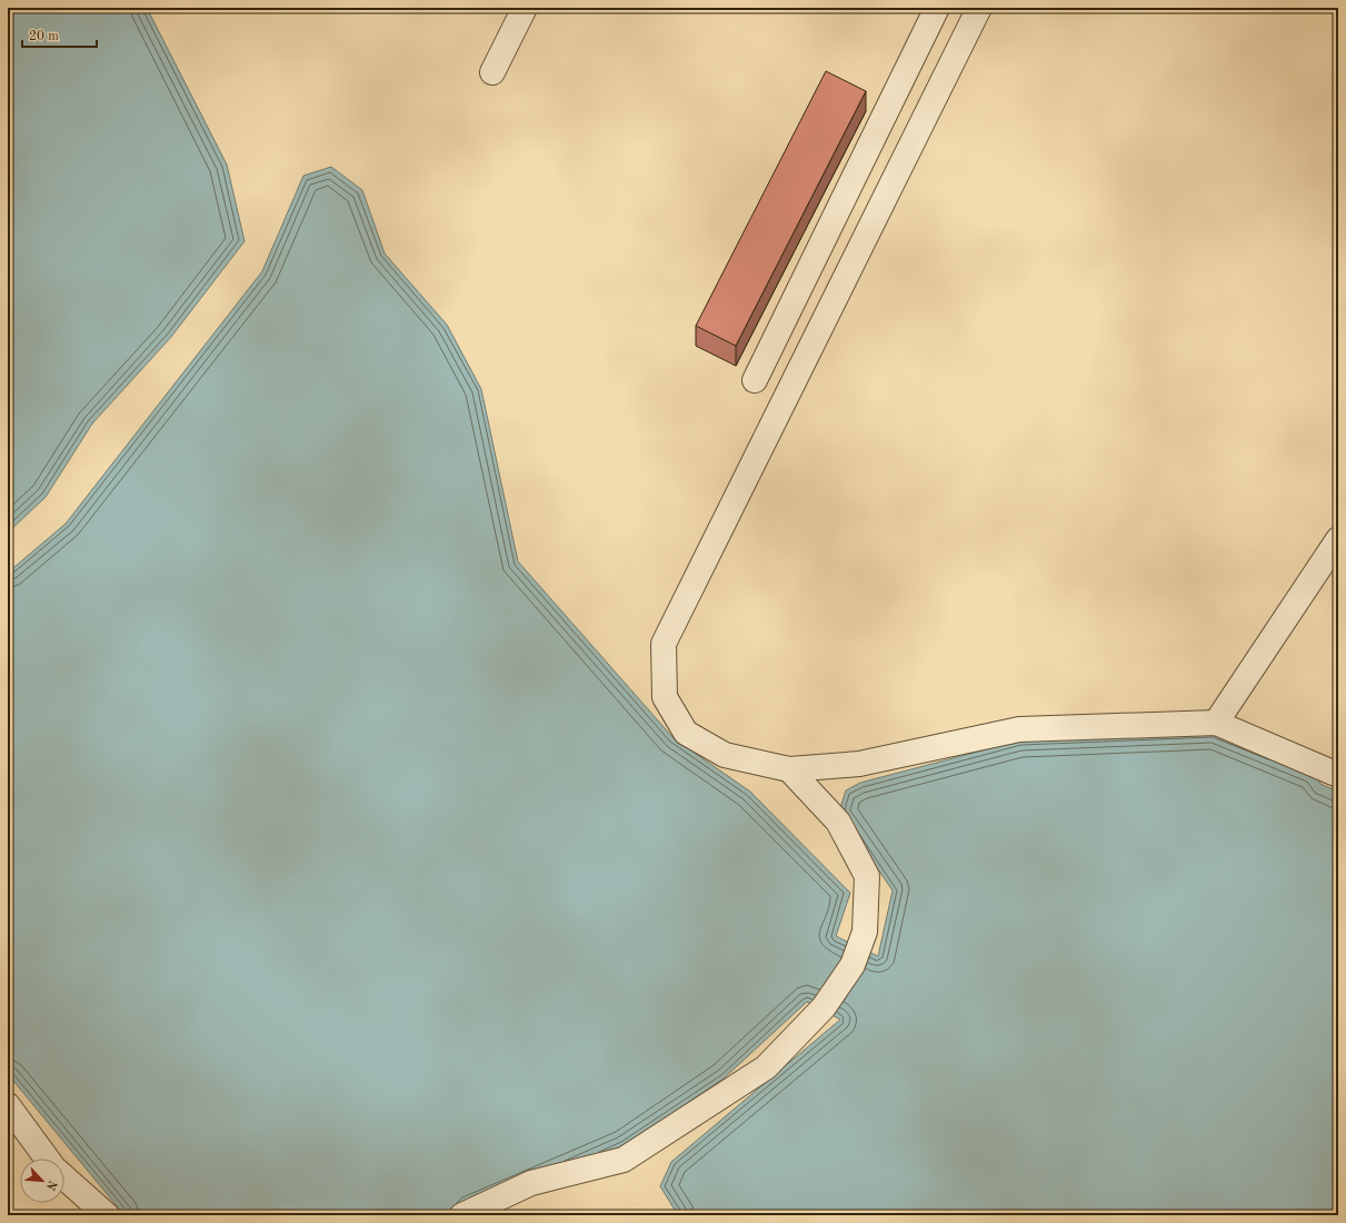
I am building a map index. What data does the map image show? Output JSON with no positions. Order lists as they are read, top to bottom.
{
  "scale_bar": "20 m",
  "north": "bottom right"
}
